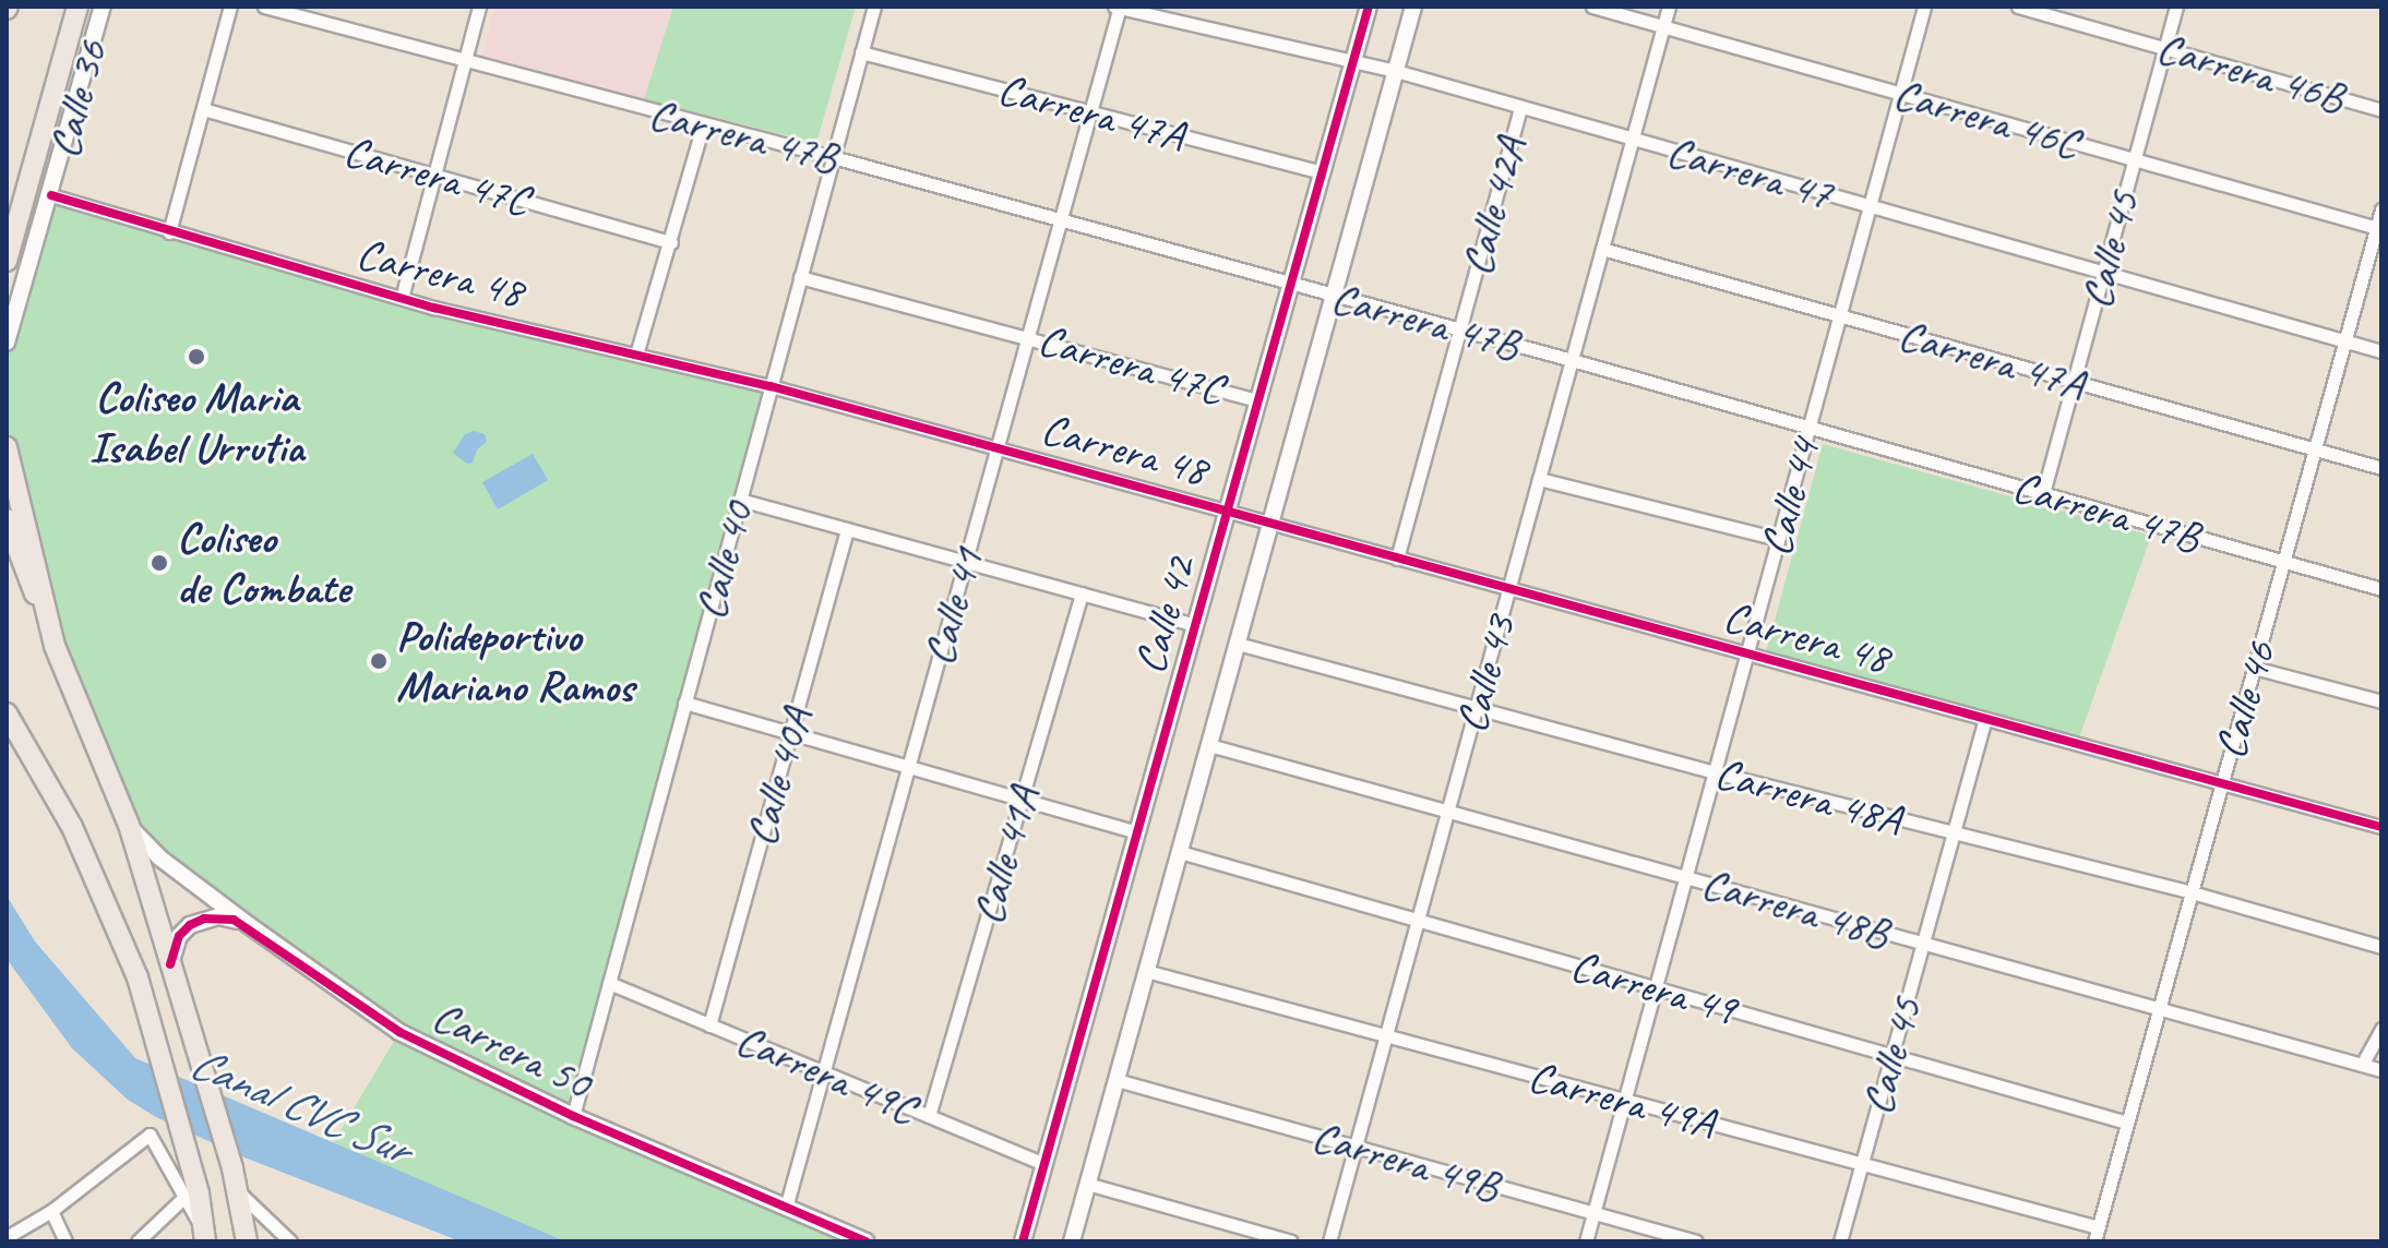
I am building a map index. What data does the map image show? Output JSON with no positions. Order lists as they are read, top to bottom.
{
  "streets": {
    "street": [
      "Carrera 46B",
      "Calle 36",
      "Carrera 47A",
      "Carrera 46C",
      "Carrera 47B",
      "Carrera 47",
      "Carrera 47C",
      "Calle 42A",
      "Calle 45",
      "Carrera 48",
      "Calle 44",
      "Calle 40",
      "Calle 41",
      "Calle 42",
      "Calle 43",
      "Calle 46",
      "Calle 40A",
      "Carrera 48A",
      "Calle 41A",
      "Carrera 48B",
      "Carrera 49",
      "Carrera 50",
      "Carrera 49C",
      "Carrera 49A",
      "Carrera 49B"
    ]
  },
  "crossings": [
    ["Carrera 46B", "Calle 45"],
    ["Calle 36", "Carrera 48"],
    ["Carrera 47A", "Calle 45"],
    ["Carrera 47A", "Calle 44"],
    ["Carrera 47A", "Calle 40"],
    ["Carrera 47A", "Calle 41"],
    ["Carrera 47A", "Calle 42"],
    ["Carrera 47A", "Calle 43"],
    ["Carrera 47A", "Calle 46"],
    ["Carrera 46C", "Calle 45"],
    ["Carrera 46C", "Calle 44"],
    ["Carrera 46C", "Calle 43"],
    ["Carrera 46C", "Calle 46"],
    ["Carrera 47B", "Calle 42A"],
    ["Carrera 47B", "Calle 45"],
    ["Carrera 47B", "Calle 44"],
    ["Carrera 47B", "Calle 40"],
    ["Carrera 47B", "Calle 41"],
    ["Carrera 47B", "Calle 42"],
    ["Carrera 47B", "Calle 43"],
    ["Carrera 47B", "Calle 46"],
    ["Carrera 47", "Calle 42A"],
    ["Carrera 47", "Calle 45"],
    ["Carrera 47", "Calle 44"],
    ["Carrera 47", "Calle 41"],
    ["Carrera 47", "Calle 42"],
    ["Carrera 47", "Calle 43"],
    ["Carrera 47", "Calle 46"],
    ["Carrera 47C", "Calle 40"],
    ["Carrera 47C", "Calle 41"],
    ["Carrera 47C", "Calle 42"],
    ["Calle 42A", "Carrera 48"],
    ["Calle 45", "Carrera 48"],
    ["Calle 45", "Carrera 48A"],
    ["Calle 45", "Carrera 48B"],
    ["Calle 45", "Carrera 49"],
    ["Calle 45", "Carrera 49A"],
    ["Carrera 48", "Calle 44"],
    ["Carrera 48", "Calle 40"],
    ["Carrera 48", "Calle 41"],
    ["Carrera 48", "Calle 42"],
    ["Carrera 48", "Calle 43"],
    ["Carrera 48", "Calle 46"],
    ["Calle 44", "Carrera 48A"],
    ["Calle 44", "Carrera 48B"],
    ["Calle 44", "Carrera 49"],
    ["Calle 44", "Carrera 49A"],
    ["Calle 44", "Carrera 49B"],
    ["Calle 40", "Carrera 50"],
    ["Calle 40", "Carrera 49C"],
    ["Calle 41", "Carrera 50"],
    ["Calle 41", "Carrera 49C"],
    ["Calle 42", "Carrera 48A"],
    ["Calle 42", "Carrera 48B"],
    ["Calle 42", "Carrera 49"],
    ["Calle 42", "Carrera 49C"],
    ["Calle 42", "Carrera 49A"],
    ["Calle 42", "Carrera 49B"],
    ["Calle 43", "Carrera 48A"],
    ["Calle 43", "Carrera 48B"],
    ["Calle 43", "Carrera 49"],
    ["Calle 43", "Carrera 49A"],
    ["Calle 43", "Carrera 49B"],
    ["Calle 46", "Carrera 48A"],
    ["Calle 46", "Carrera 48B"],
    ["Calle 46", "Carrera 49"],
    ["Calle 46", "Carrera 49A"],
    ["Calle 40A", "Carrera 49C"],
    ["Calle 41A", "Carrera 49C"]
  ],
  "water": ["Canal CVC Sur"],
  "places": ["Coliseo Maria Isabel Urrutia", "Coliseo de Combate", "Polideportivo Mariano Ramos"]
}
